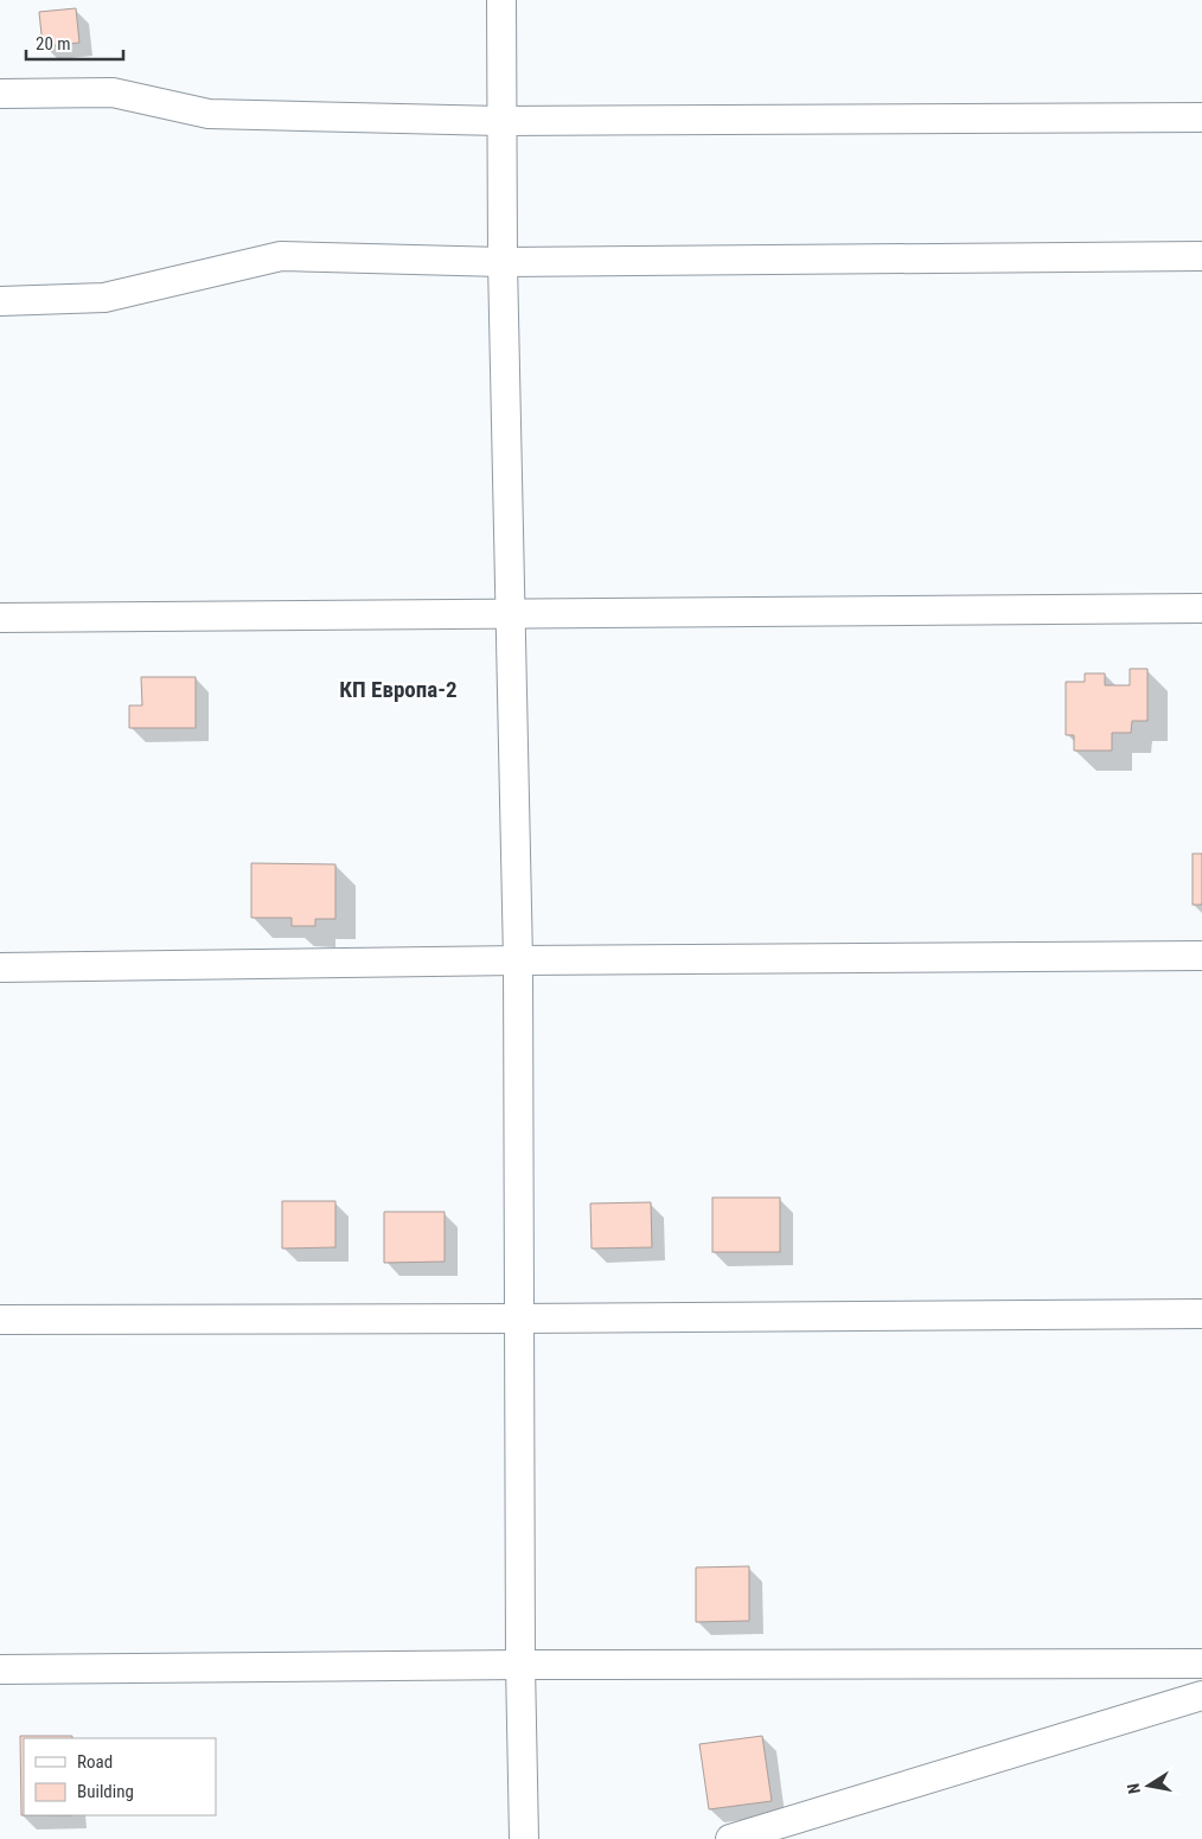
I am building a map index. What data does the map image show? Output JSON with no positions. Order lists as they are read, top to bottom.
{
  "districts": ["КП Европа-2"],
  "legend": ["Road", "Building"],
  "scale_bar": "20 m",
  "north": "left"
}
